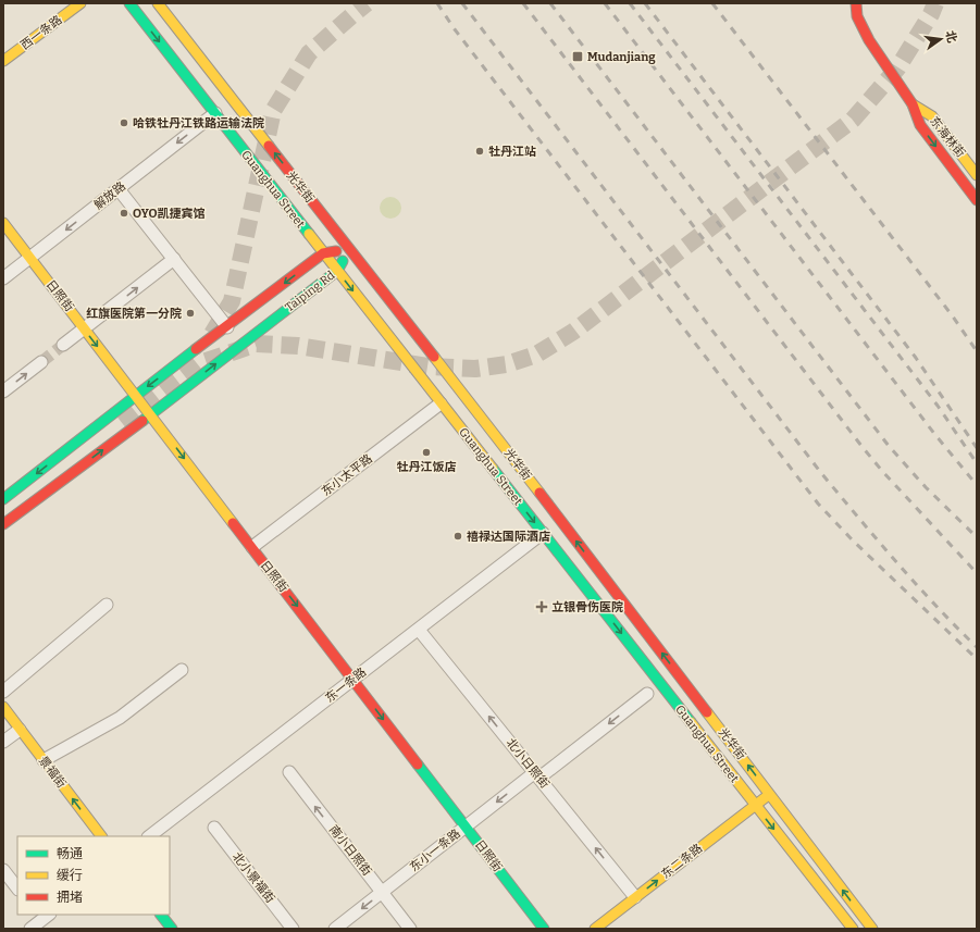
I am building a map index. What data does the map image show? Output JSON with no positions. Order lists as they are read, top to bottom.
{
  "streets": {
    "main road": [
      "西一条路",
      "东海林街",
      "光华街",
      "Guanghua Street",
      "Taiping Rd",
      "日照街",
      "景福街",
      "东二条路"
    ],
    "street": [
      "解放路",
      "东小太平路",
      "东一条路",
      "北小日照街",
      "南小日照街",
      "东小一条路",
      "北小景福街"
    ]
  },
  "crossings": [
    ["光华街", "Taiping Rd"],
    ["光华街", "东二条路"],
    ["Guanghua Street", "解放路"],
    ["Guanghua Street", "Taiping Rd"],
    ["Guanghua Street", "东小太平路"],
    ["Guanghua Street", "东一条路"],
    ["Guanghua Street", "东二条路"],
    ["解放路", "日照街"],
    ["Taiping Rd", "日照街"],
    ["日照街", "东小太平路"],
    ["日照街", "东一条路"],
    ["日照街", "东小一条路"],
    ["东一条路", "北小日照街"],
    ["北小日照街", "东小一条路"],
    ["北小日照街", "东二条路"],
    ["南小日照街", "东小一条路"]
  ],
  "one_way": [
    "光华街",
    "Guanghua Street",
    "日照街",
    "北小日照街",
    "景福街",
    "南小日照街",
    "东小一条路",
    "东二条路"
  ],
  "places": {
    "transit": ["Mudanjiang"],
    "other": [
      "哈铁牡丹江铁路运输法院",
      "牡丹江站",
      "OYO凯捷宾馆",
      "红旗医院第一分院",
      "牡丹江饭店",
      "禧禄达国际酒店"
    ],
    "health": ["立银骨伤医院"]
  },
  "legend": ["畅通", "缓行", "拥堵"],
  "north": "right"
}
